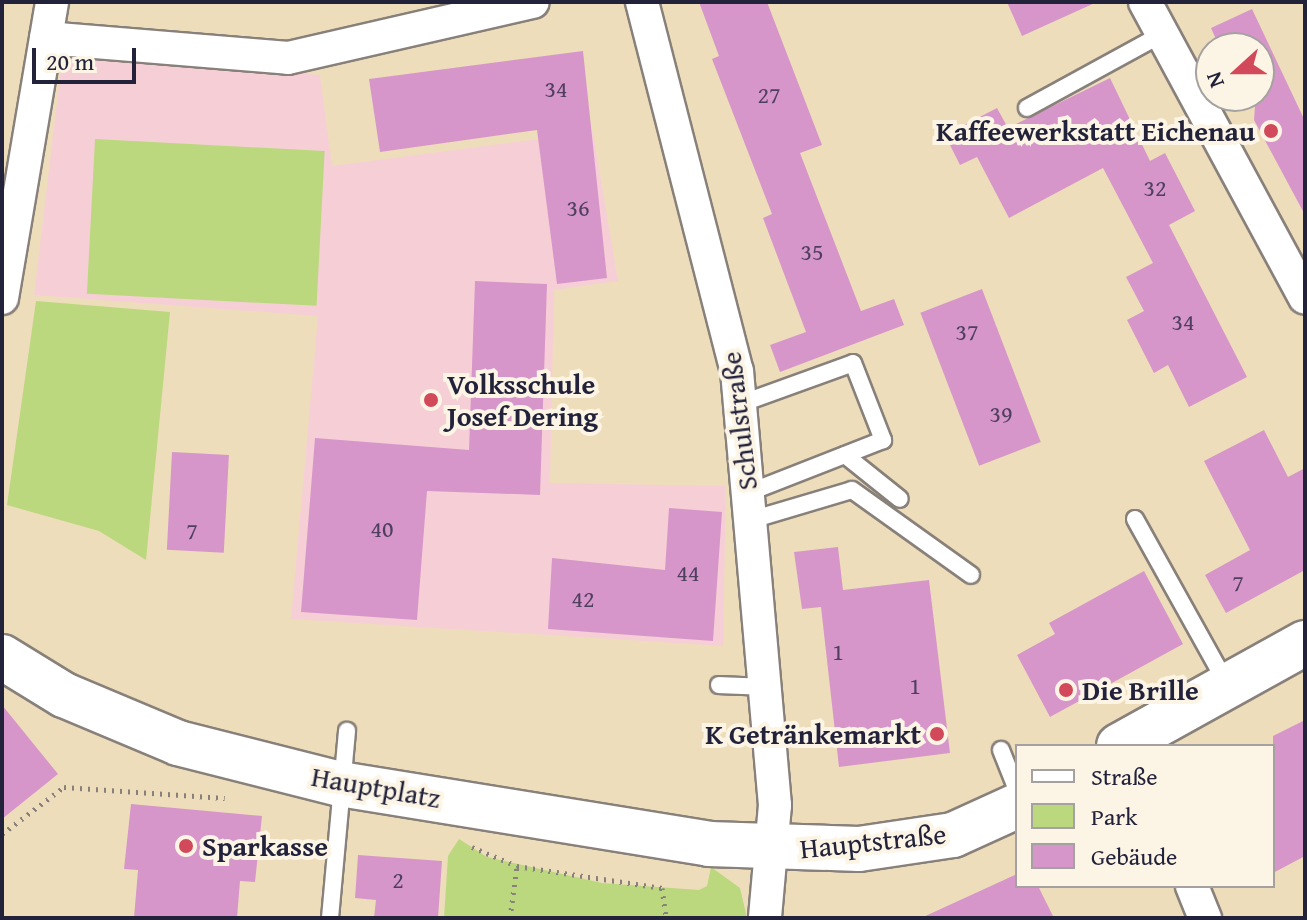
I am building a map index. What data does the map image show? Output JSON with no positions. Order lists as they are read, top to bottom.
{
  "streets": {
    "main road": ["Hauptplatz", "Hauptstraße"],
    "street": ["Schulstraße"]
  },
  "crossings": [
    ["Schulstraße", "Hauptplatz"],
    ["Schulstraße", "Hauptstraße"],
    ["Hauptplatz", "Hauptstraße"]
  ],
  "places": [
    "Kaffeewerkstatt Eichenau",
    "Volksschule Josef Dering",
    "Die Brille",
    "K Getränkemarkt",
    "Sparkasse"
  ],
  "house_numbers": [
    "34",
    "27",
    "32",
    "36",
    "35",
    "34",
    "37",
    "39",
    "40",
    "7",
    "44",
    "7",
    "42",
    "1",
    "1",
    "2"
  ],
  "legend": ["Straße", "Park", "Gebäude"],
  "scale_bar": "20 m",
  "north": "left"
}
